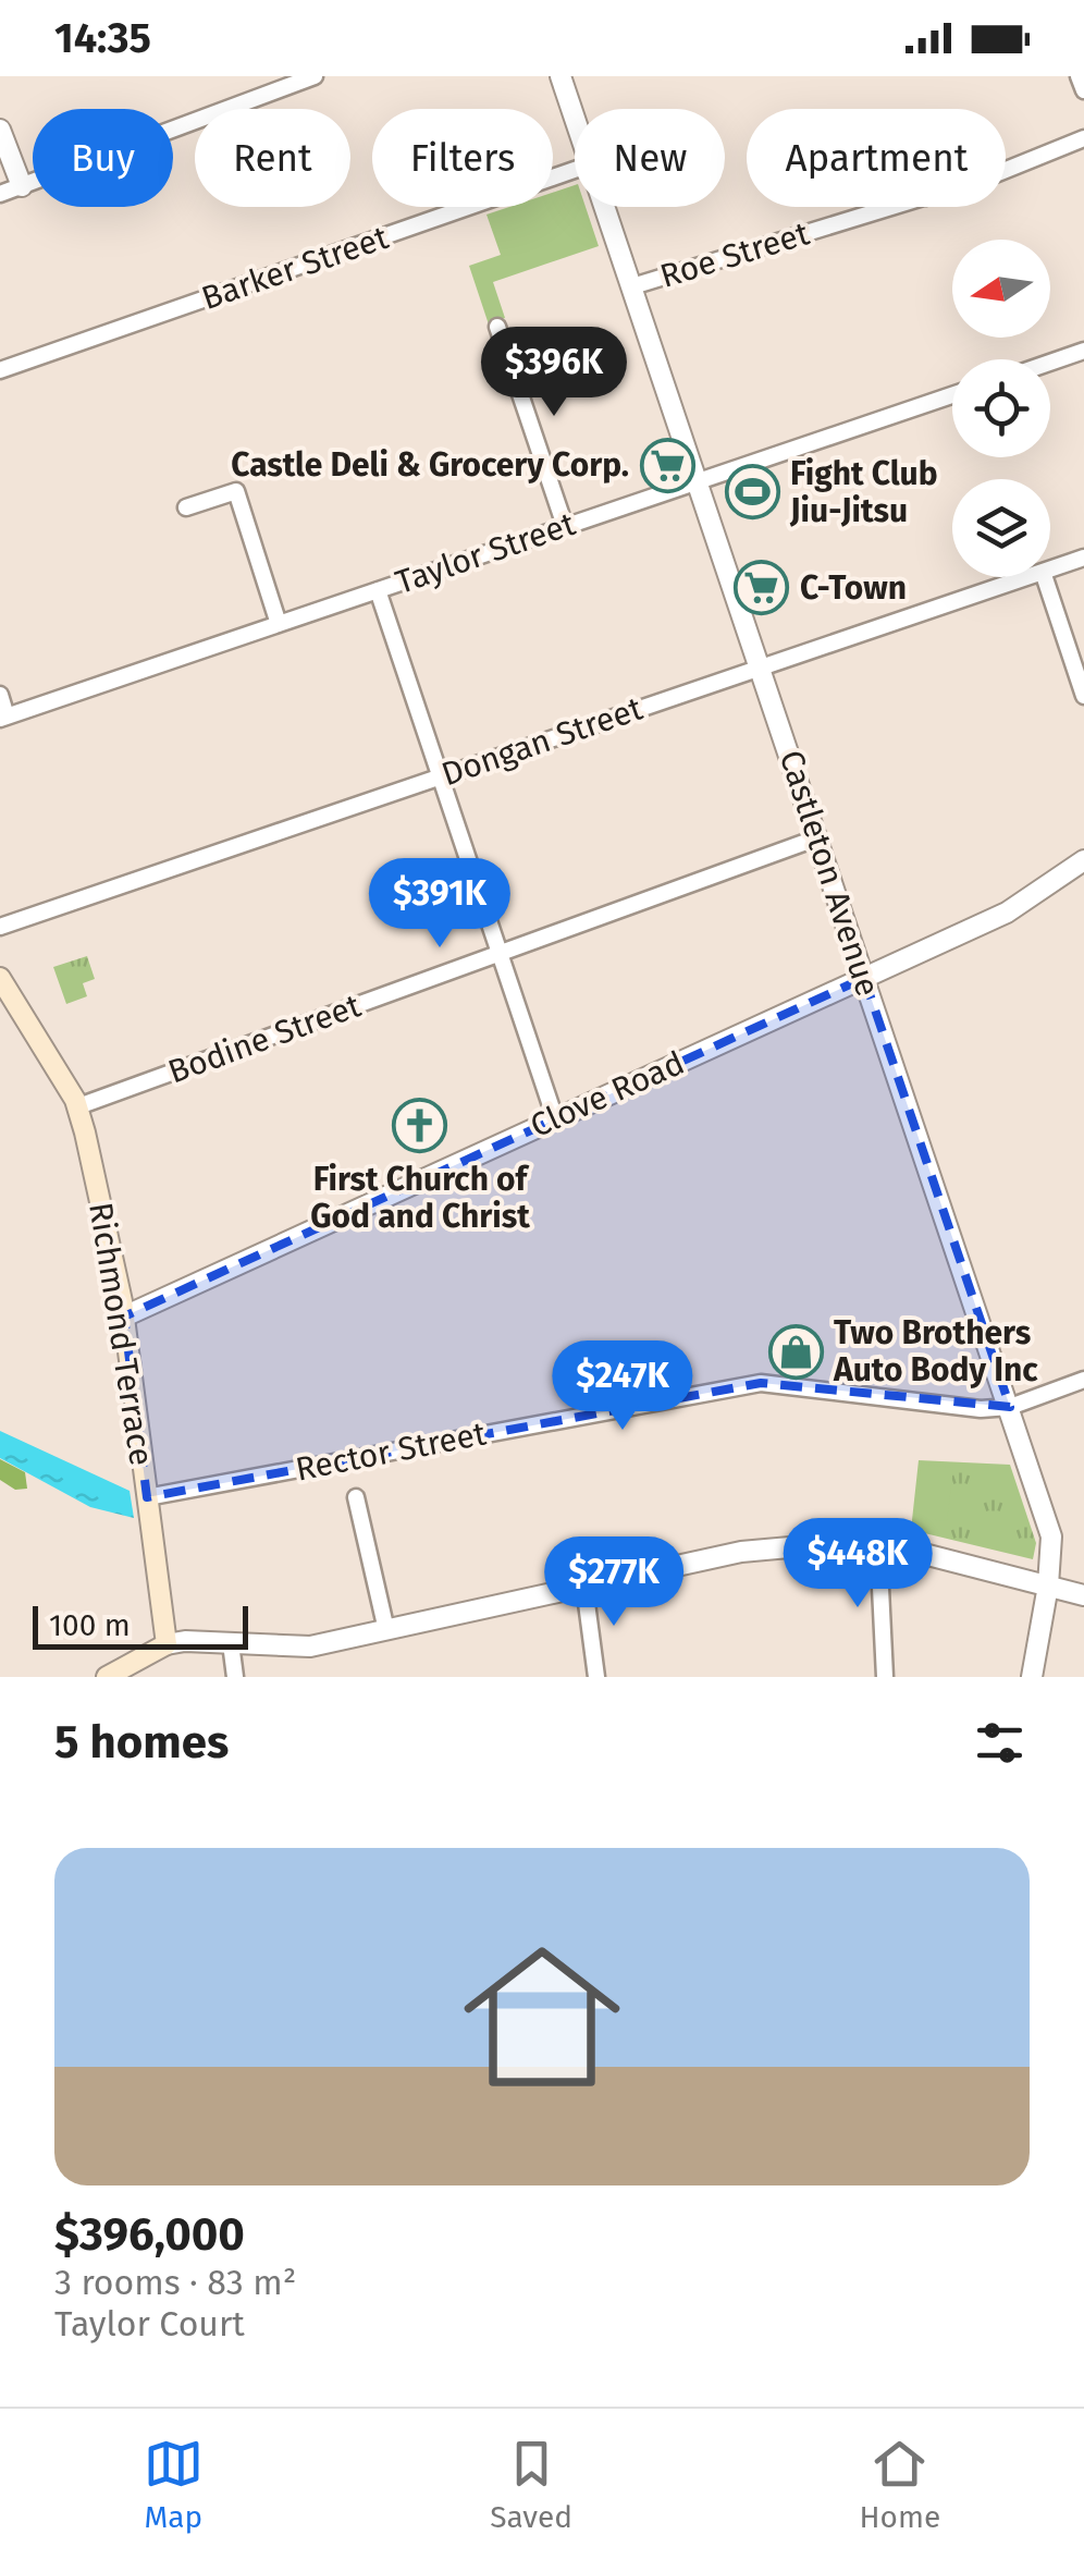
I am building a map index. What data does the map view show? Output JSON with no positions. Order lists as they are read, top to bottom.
{
  "streets": {
    "main road": ["Richmond Terrace"],
    "street": [
      "Roe Street",
      "Barker Street",
      "Taylor Street",
      "Dongan Street",
      "Castleton Avenue",
      "Bodine Street",
      "Clove Road",
      "Rector Street"
    ]
  },
  "crossings": [
    ["Roe Street", "Castleton Avenue"],
    ["Taylor Street", "Castleton Avenue"],
    ["Dongan Street", "Castleton Avenue"],
    ["Castleton Avenue", "Bodine Street"],
    ["Castleton Avenue", "Clove Road"],
    ["Castleton Avenue", "Rector Street"],
    ["Bodine Street", "Richmond Terrace"],
    ["Clove Road", "Richmond Terrace"],
    ["Richmond Terrace", "Rector Street"]
  ],
  "places": {
    "supermarket": ["Castle Deli & Grocery Corp.", "C-Town"],
    "sports": ["Fight Club Jiu-Jitsu"],
    "church": ["First Church of God and Christ"],
    "shop": ["Two Brothers Auto Body Inc"]
  },
  "scale_bar": "100 m",
  "north": "left",
  "page": {
    "status": "14:35",
    "chip": [
      "Buy",
      "Rent",
      "Filters",
      "New",
      "Apartment"
    ],
    "price": [
      "$396K",
      "$391K",
      "$247K",
      "$448K",
      "$277K"
    ],
    "scale": "100 m",
    "heading": "5 homes",
    "list": [
      {
        "name": "$396,000",
        "note": "3 rooms · 83 m² · Taylor Court"
      }
    ],
    "tabs": ["Map", "Saved", "Home"]
  }
}
